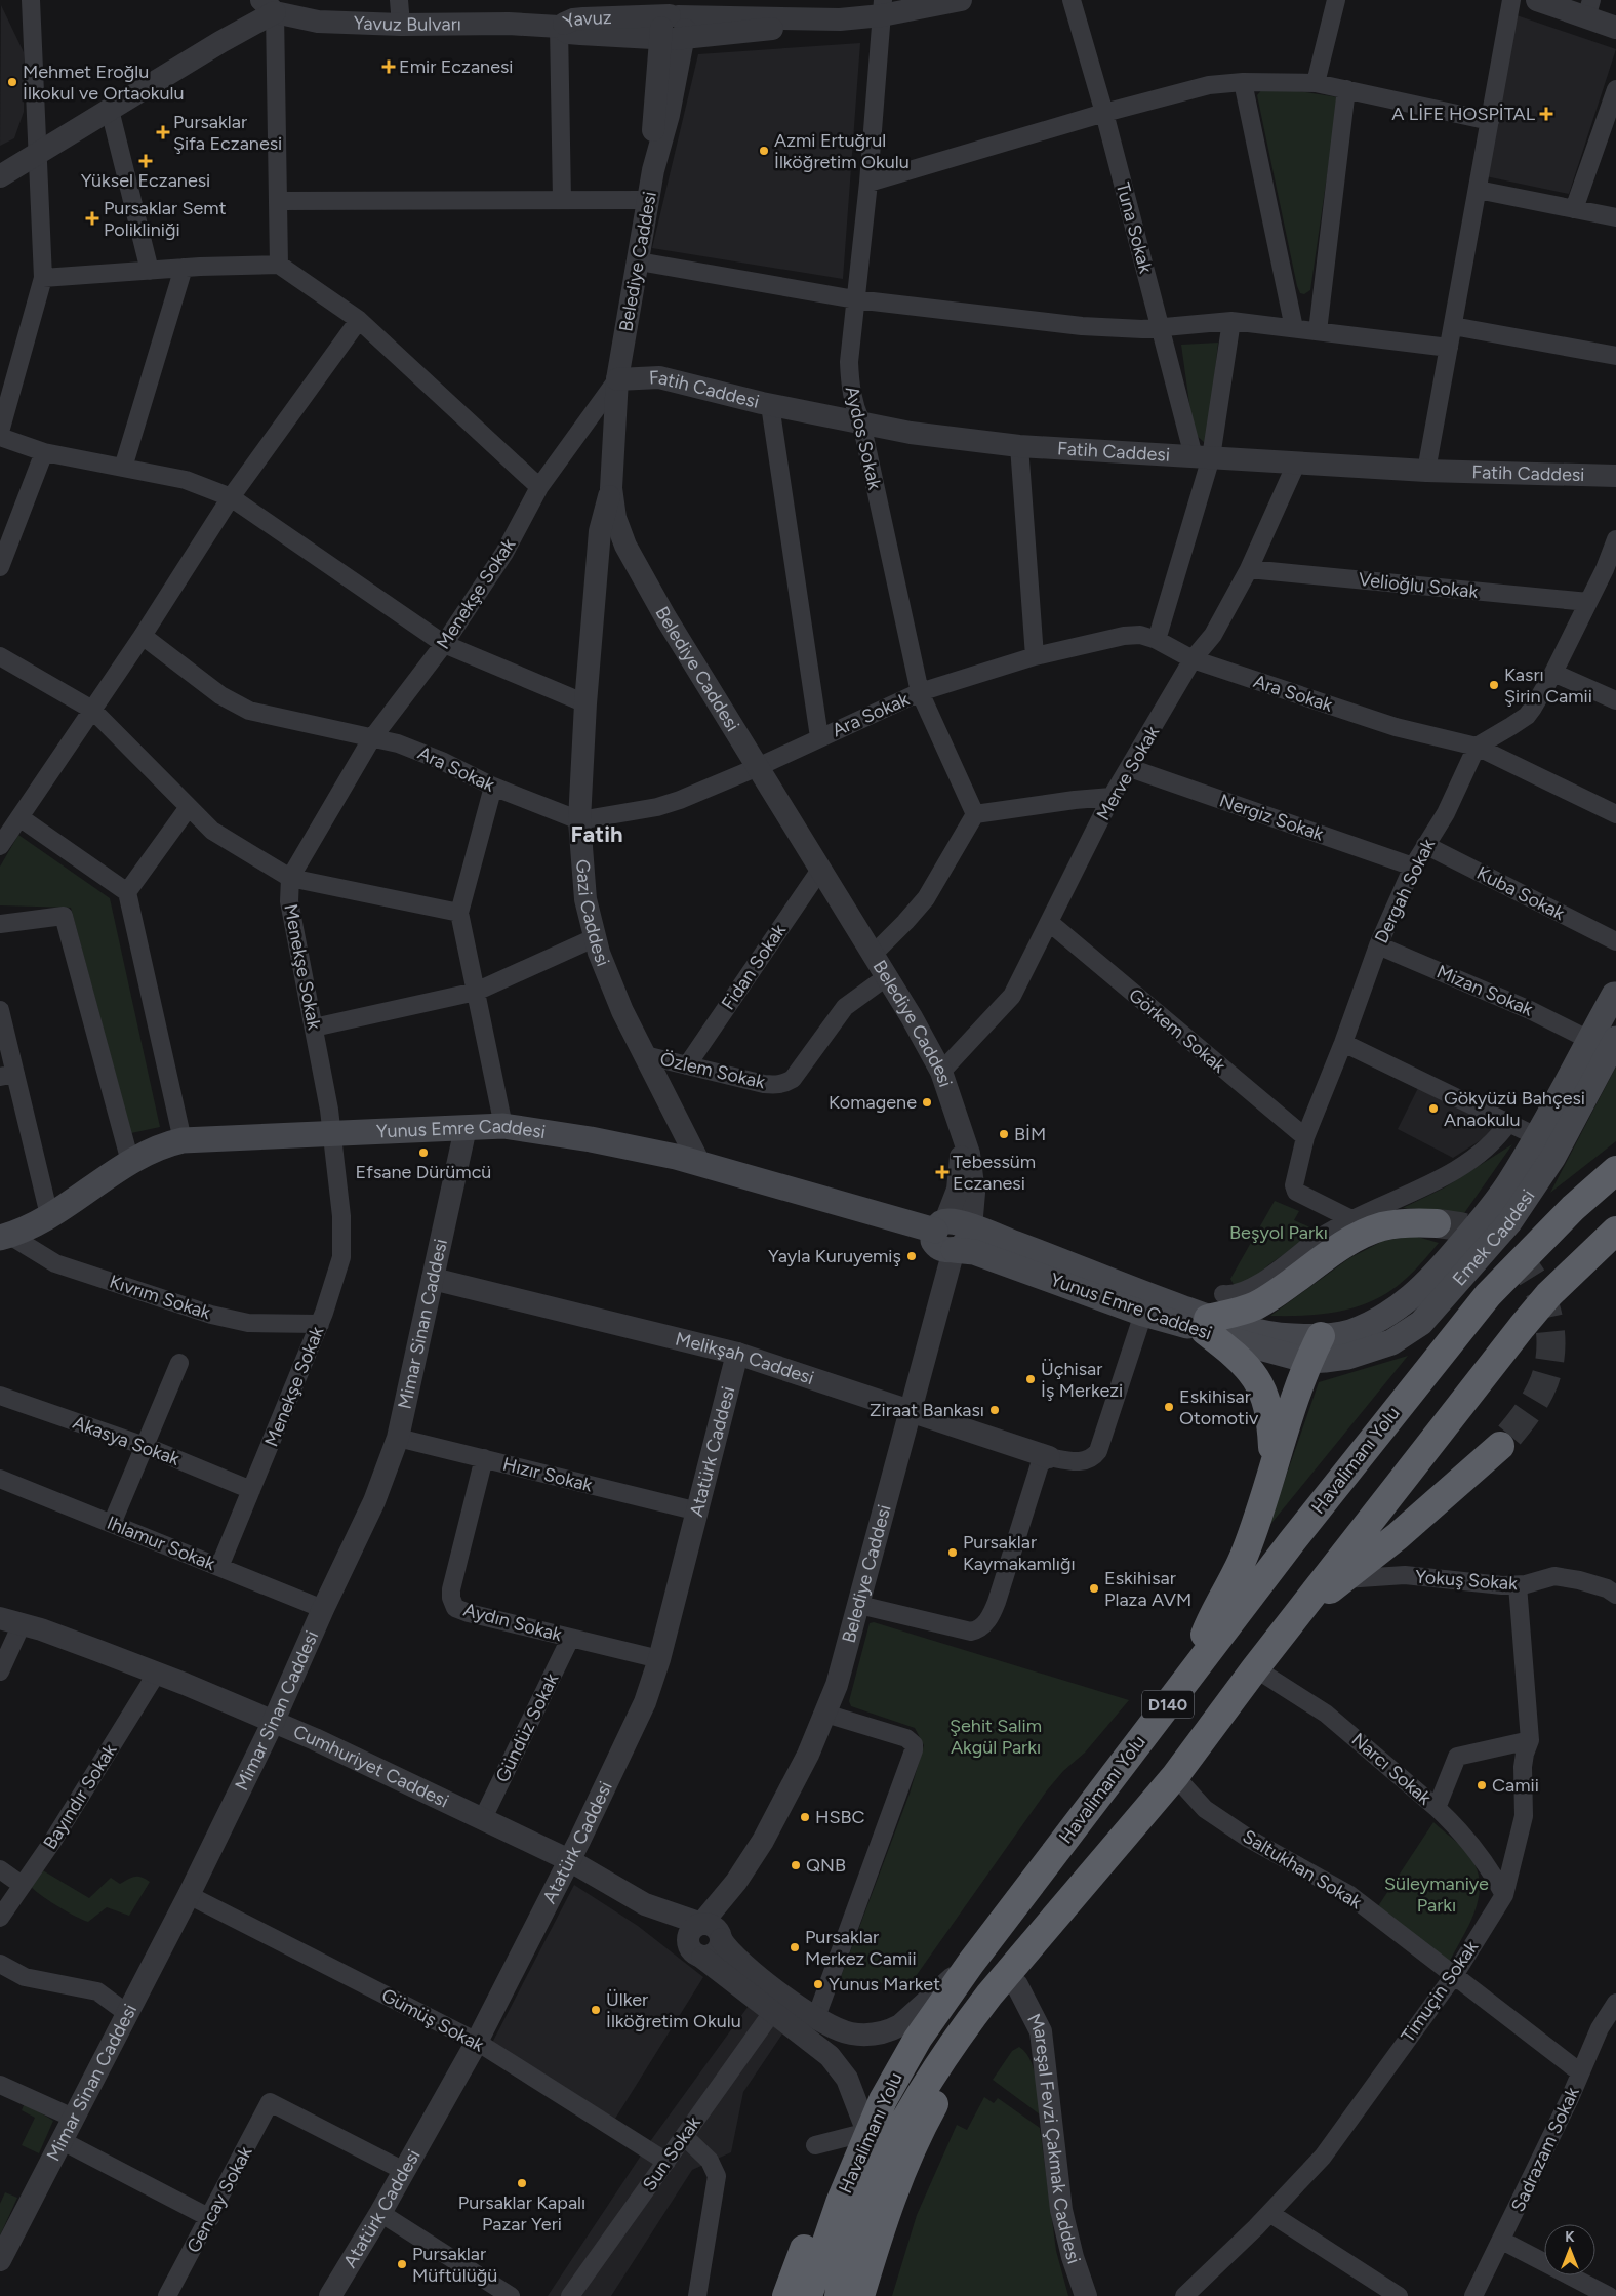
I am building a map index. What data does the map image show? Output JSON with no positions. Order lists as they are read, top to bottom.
{
  "streets": {
    "highway": ["Havalimanı Yolu", "D140"],
    "main road": ["Yunus Emre Caddesi", "Emek Caddesi"],
    "street": [
      "Yavuz Bulvarı",
      "Yavuz",
      "Tuna Sokak",
      "Belediye Caddesi",
      "Fatih Caddesi",
      "Aydos Sokak",
      "Velioğlu Sokak",
      "Menekşe Sokak",
      "Ara Sokak",
      "Merve Sokak",
      "Nergiz Sokak",
      "Dergah Sokak",
      "Kuba Sokak",
      "Gazi Caddesi",
      "Fidan Sokak",
      "Mizan Sokak",
      "Görkem Sokak",
      "Özlem Sokak",
      "Kıvrım Sokak",
      "Mimar Sinan Caddesi",
      "Melikşah Caddesi",
      "Akasya Sokak",
      "Atatürk Caddesi",
      "Hızır Sokak",
      "Ihlamur Sokak",
      "Yokuş Sokak",
      "Aydın Sokak",
      "Gündüz Sokak",
      "Cumhuriyet Caddesi",
      "Narcı Sokak",
      "Bayındır Sokak",
      "Saltukhan Sokak",
      "Timuçin Sokak",
      "Gümüş Sokak",
      "Mareşal Fevzi Çakmak Caddesi",
      "Sadrazam Sokak",
      "Sun Sokak",
      "Gencay Sokak"
    ]
  },
  "crossings": [
    ["Yavuz Bulvarı", "Yavuz"],
    ["Yavuz", "Belediye Caddesi"],
    ["Tuna Sokak", "Fatih Caddesi"],
    ["Belediye Caddesi", "Fatih Caddesi"],
    ["Belediye Caddesi", "Menekşe Sokak"],
    ["Belediye Caddesi", "Ara Sokak"],
    ["Belediye Caddesi", "Merve Sokak"],
    ["Belediye Caddesi", "Gazi Caddesi"],
    ["Belediye Caddesi", "Fidan Sokak"],
    ["Belediye Caddesi", "Özlem Sokak"],
    ["Belediye Caddesi", "Yunus Emre Caddesi"],
    ["Belediye Caddesi", "Melikşah Caddesi"],
    ["Fatih Caddesi", "Aydos Sokak"],
    ["Fatih Caddesi", "Menekşe Sokak"],
    ["Fatih Caddesi", "Merve Sokak"],
    ["Aydos Sokak", "Ara Sokak"],
    ["Velioğlu Sokak", "Merve Sokak"],
    ["Menekşe Sokak", "Ara Sokak"],
    ["Menekşe Sokak", "Yunus Emre Caddesi"],
    ["Menekşe Sokak", "Kıvrım Sokak"],
    ["Menekşe Sokak", "Akasya Sokak"],
    ["Menekşe Sokak", "Ihlamur Sokak"],
    ["Ara Sokak", "Merve Sokak"],
    ["Ara Sokak", "Dergah Sokak"],
    ["Ara Sokak", "Gazi Caddesi"],
    ["Merve Sokak", "Nergiz Sokak"],
    ["Merve Sokak", "Görkem Sokak"],
    ["Nergiz Sokak", "Dergah Sokak"],
    ["Dergah Sokak", "Kuba Sokak"],
    ["Dergah Sokak", "Mizan Sokak"],
    ["Dergah Sokak", "Görkem Sokak"],
    ["Gazi Caddesi", "Özlem Sokak"],
    ["Gazi Caddesi", "Yunus Emre Caddesi"],
    ["Fidan Sokak", "Özlem Sokak"],
    ["Yunus Emre Caddesi", "Emek Caddesi"],
    ["Yunus Emre Caddesi", "Kıvrım Sokak"],
    ["Yunus Emre Caddesi", "Mimar Sinan Caddesi"],
    ["Mimar Sinan Caddesi", "Melikşah Caddesi"],
    ["Mimar Sinan Caddesi", "Hızır Sokak"],
    ["Mimar Sinan Caddesi", "Ihlamur Sokak"],
    ["Mimar Sinan Caddesi", "Cumhuriyet Caddesi"],
    ["Mimar Sinan Caddesi", "Gümüş Sokak"],
    ["Melikşah Caddesi", "Atatürk Caddesi"],
    ["Atatürk Caddesi", "Hızır Sokak"],
    ["Atatürk Caddesi", "Aydın Sokak"],
    ["Atatürk Caddesi", "Cumhuriyet Caddesi"],
    ["Atatürk Caddesi", "Gümüş Sokak"],
    ["Atatürk Caddesi", "Gencay Sokak"],
    ["Hızır Sokak", "Aydın Sokak"],
    ["Yokuş Sokak", "Timuçin Sokak"],
    ["Aydın Sokak", "Gündüz Sokak"],
    ["D140", "Narcı Sokak"],
    ["D140", "Saltukhan Sokak"],
    ["Gündüz Sokak", "Cumhuriyet Caddesi"],
    ["Cumhuriyet Caddesi", "Bayındır Sokak"],
    ["Narcı Sokak", "Timuçin Sokak"],
    ["Saltukhan Sokak", "Timuçin Sokak"],
    ["Saltukhan Sokak", "Sadrazam Sokak"],
    ["Gümüş Sokak", "Sun Sokak"]
  ],
  "districts": ["Fatih"],
  "parks": ["Beşyol Parkı", "Şehit Salim Akgül Parkı", "Süleymaniye Parkı"],
  "places": {
    "health": [
      "Emir Eczanesi",
      "A LİFE HOSPİTAL",
      "Pursaklar Şifa Eczanesi",
      "Yüksel Eczanesi",
      "Pursaklar Semt Polikliniği",
      "Tebessüm Eczanesi"
    ],
    "other": [
      "Mehmet Eroğlu İlkokul ve Ortaokulu",
      "Azmi Ertuğrul İlköğretim Okulu",
      "Kasrı Şirin Camii",
      "Komagene",
      "Gökyüzü Bahçesi Anaokulu",
      "BİM",
      "Efsane Dürümcü",
      "Yayla Kuruyemiş",
      "Üçhisar İş Merkezi",
      "Eskihisar Otomotiv",
      "Ziraat Bankası",
      "Pursaklar Kaymakamlığı",
      "Eskihisar Plaza AVM",
      "Camii",
      "HSBC",
      "QNB",
      "Pursaklar Merkez Camii",
      "Yunus Market",
      "Ülker İlköğretim Okulu",
      "Pursaklar Kapalı Pazar Yeri",
      "Pursaklar Müftülüğü"
    ]
  },
  "north": "top"
}
